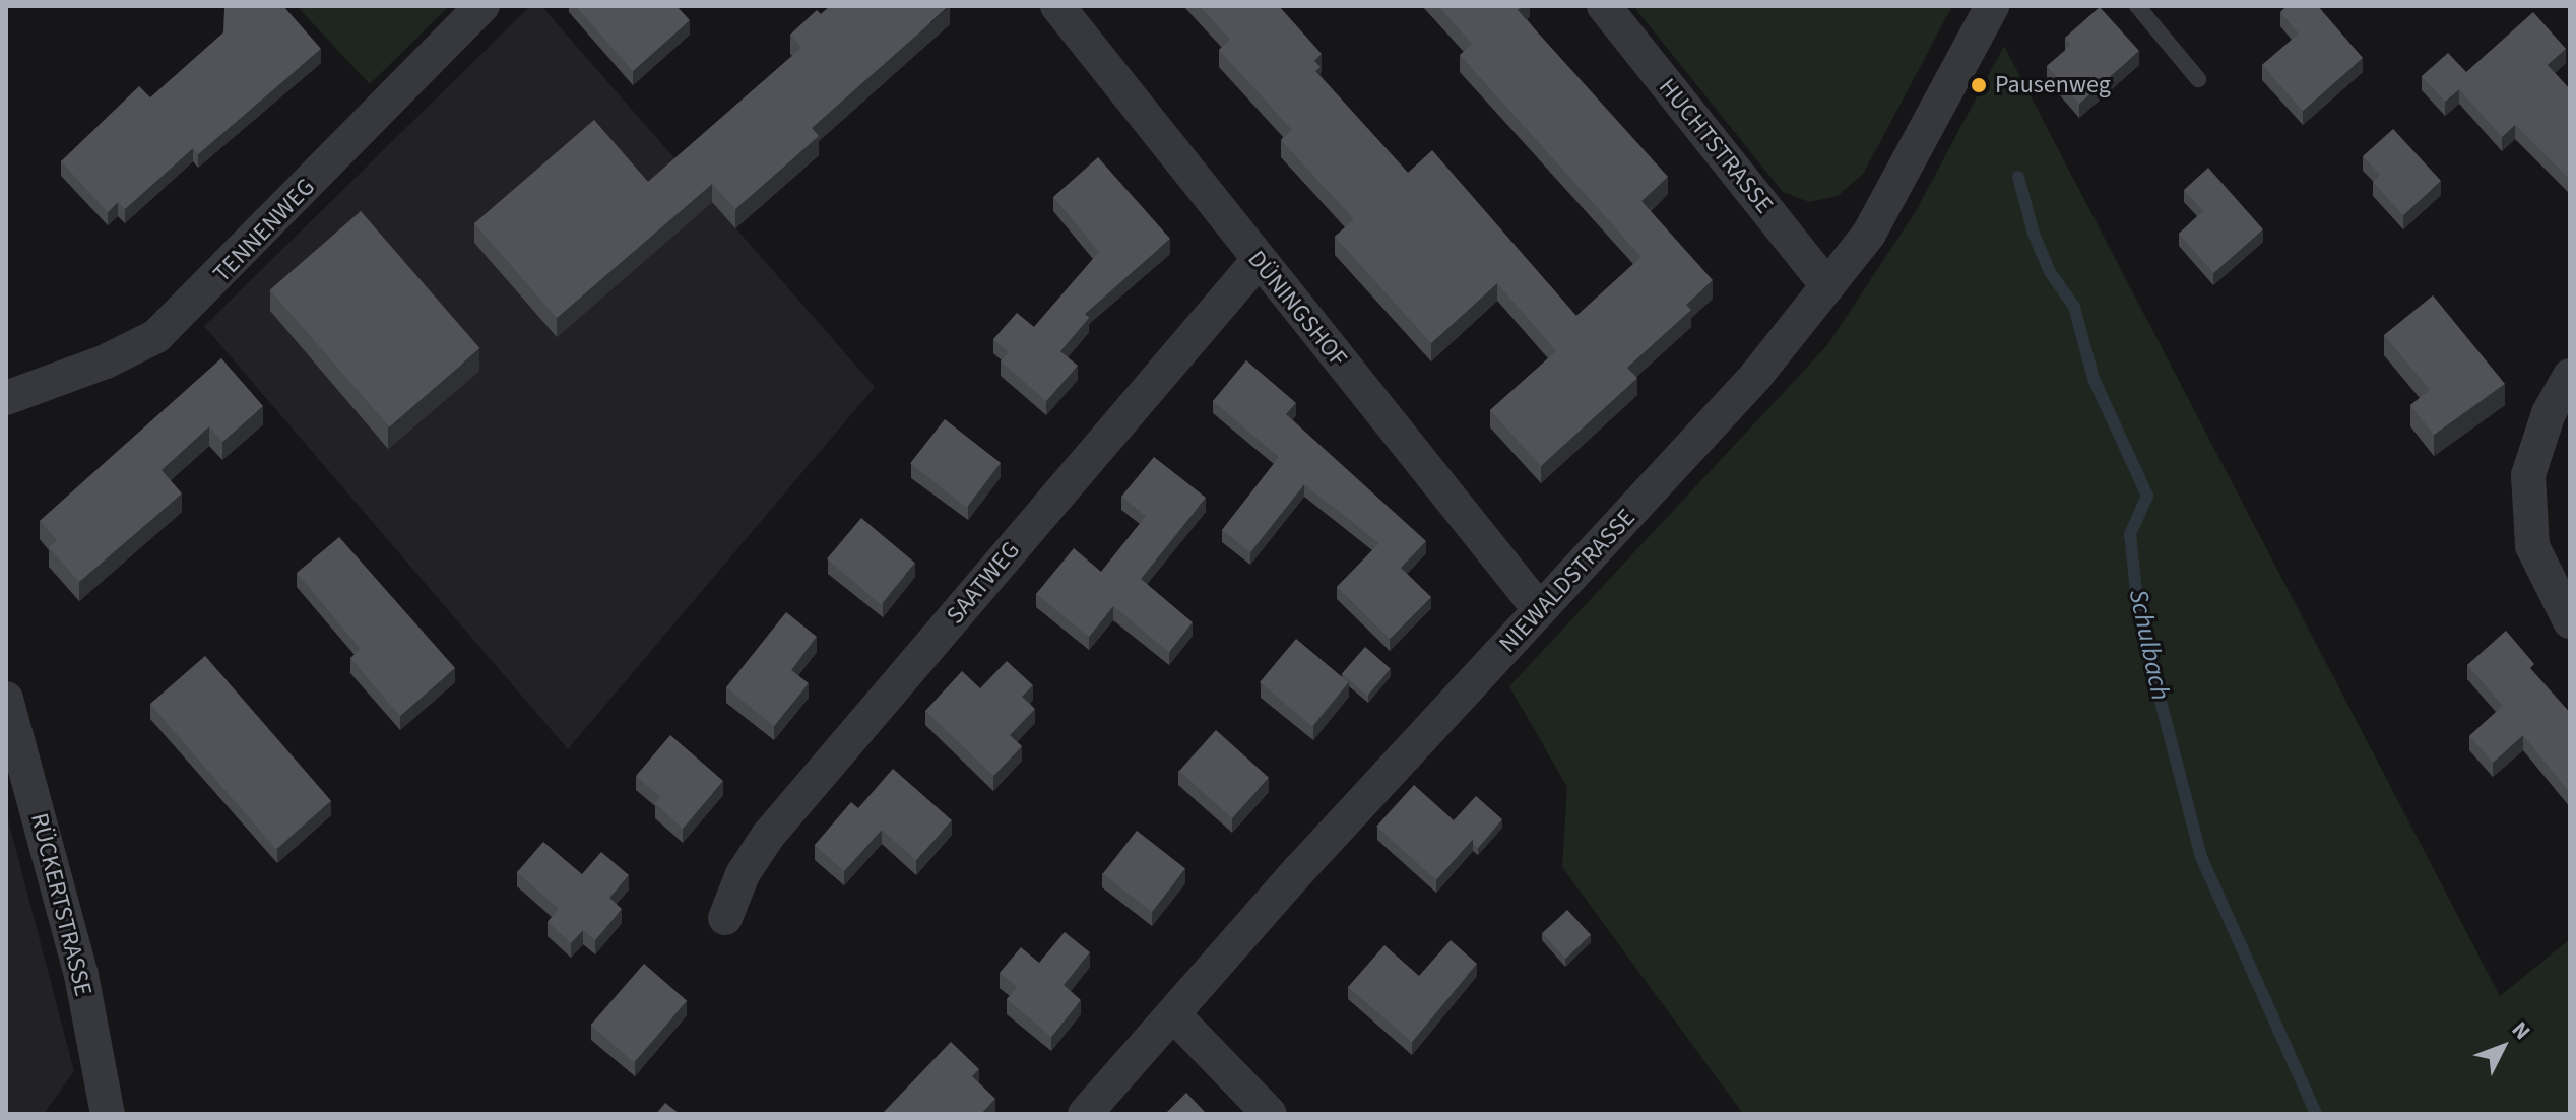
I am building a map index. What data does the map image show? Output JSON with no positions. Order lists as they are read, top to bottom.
{
  "streets": {
    "street": [
      "HUCHTSTRASSE",
      "TENNENWEG",
      "DÜNINGSHOF",
      "NIEWALDSTRASSE",
      "SAATWEG",
      "RÜCKERTSTRASSE"
    ]
  },
  "crossings": [
    ["HUCHTSTRASSE", "NIEWALDSTRASSE"],
    ["DÜNINGSHOF", "NIEWALDSTRASSE"],
    ["DÜNINGSHOF", "SAATWEG"]
  ],
  "water": ["Schulbach"],
  "places": ["Pausenweg"],
  "north": "top right"
}
